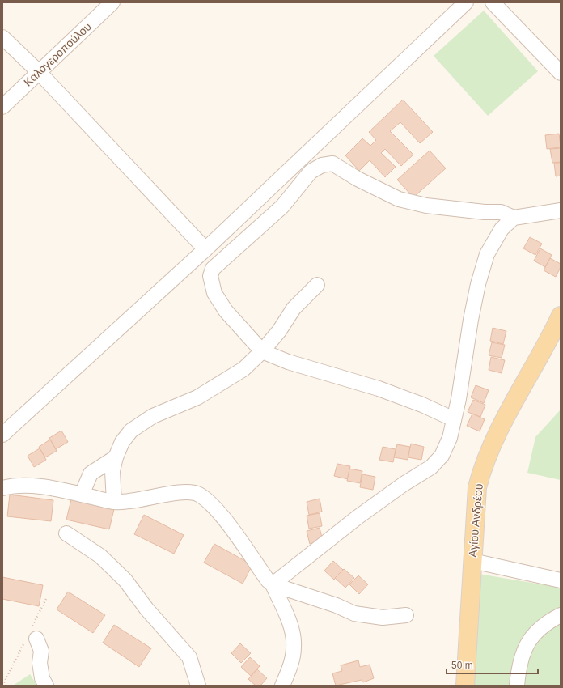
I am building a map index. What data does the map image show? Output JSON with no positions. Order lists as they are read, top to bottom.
{
  "streets": {
    "main road": ["Αγίου Ανδρέου"],
    "street": ["Καλογεροπούλου"]
  },
  "scale_bar": "50 m"
}
